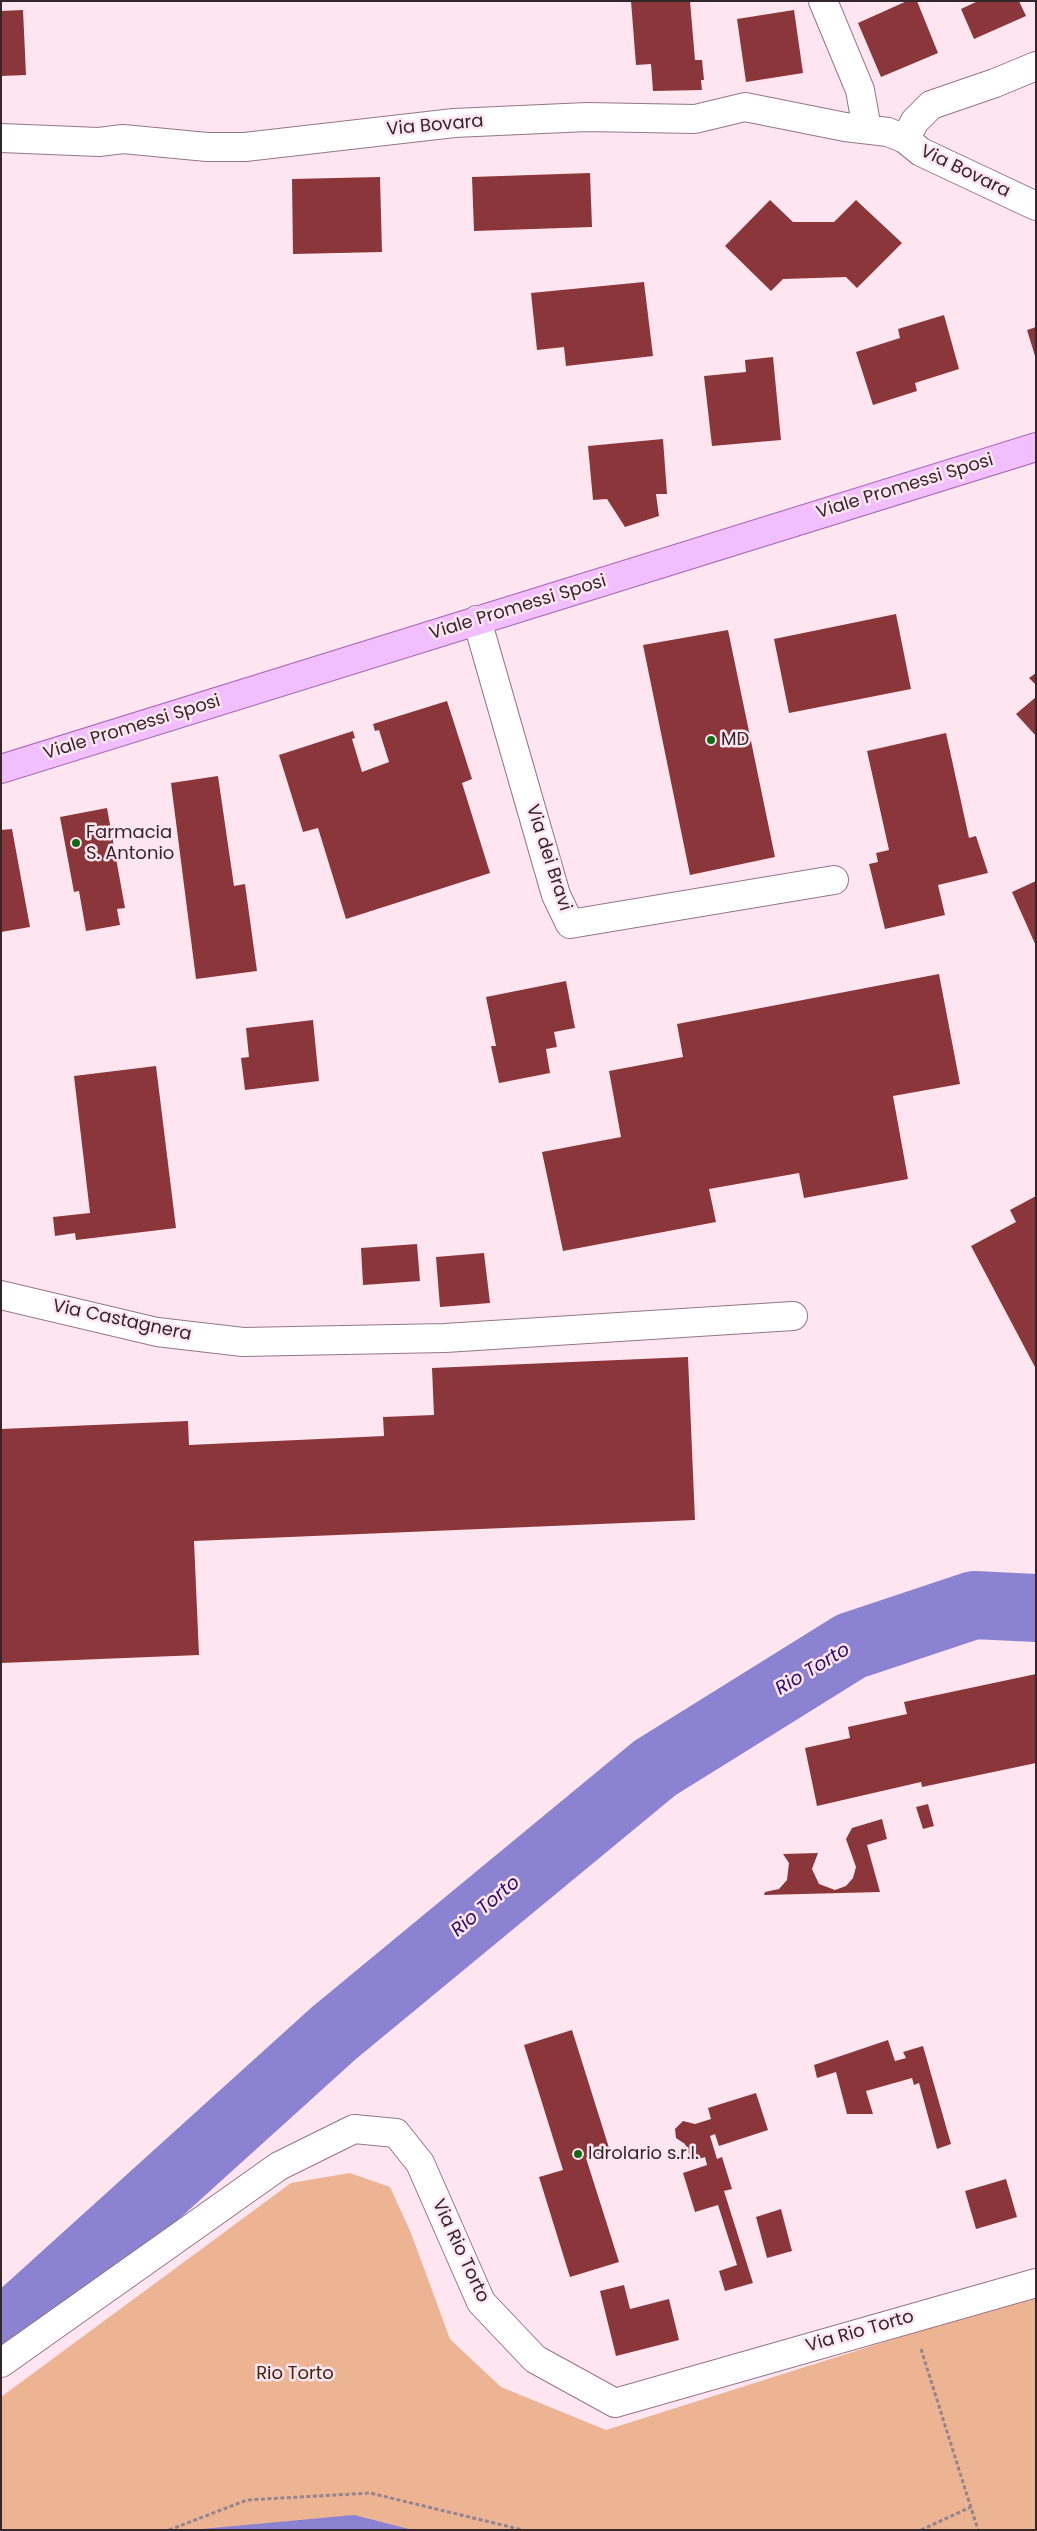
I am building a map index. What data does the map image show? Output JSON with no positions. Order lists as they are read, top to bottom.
{
  "streets": {
    "main road": ["Viale Promessi Sposi"],
    "street": [
      "Via Bovara",
      "Via dei Bravi",
      "Via Castagnera",
      "Via Rio Torto"
    ]
  },
  "crossings": [
    ["Viale Promessi Sposi", "Via dei Bravi"]
  ],
  "water": ["Rio Torto"],
  "parks": ["Rio Torto"],
  "places": ["MD", "Farmacia S. Antonio", "Idrolario s.r.l."]
}
